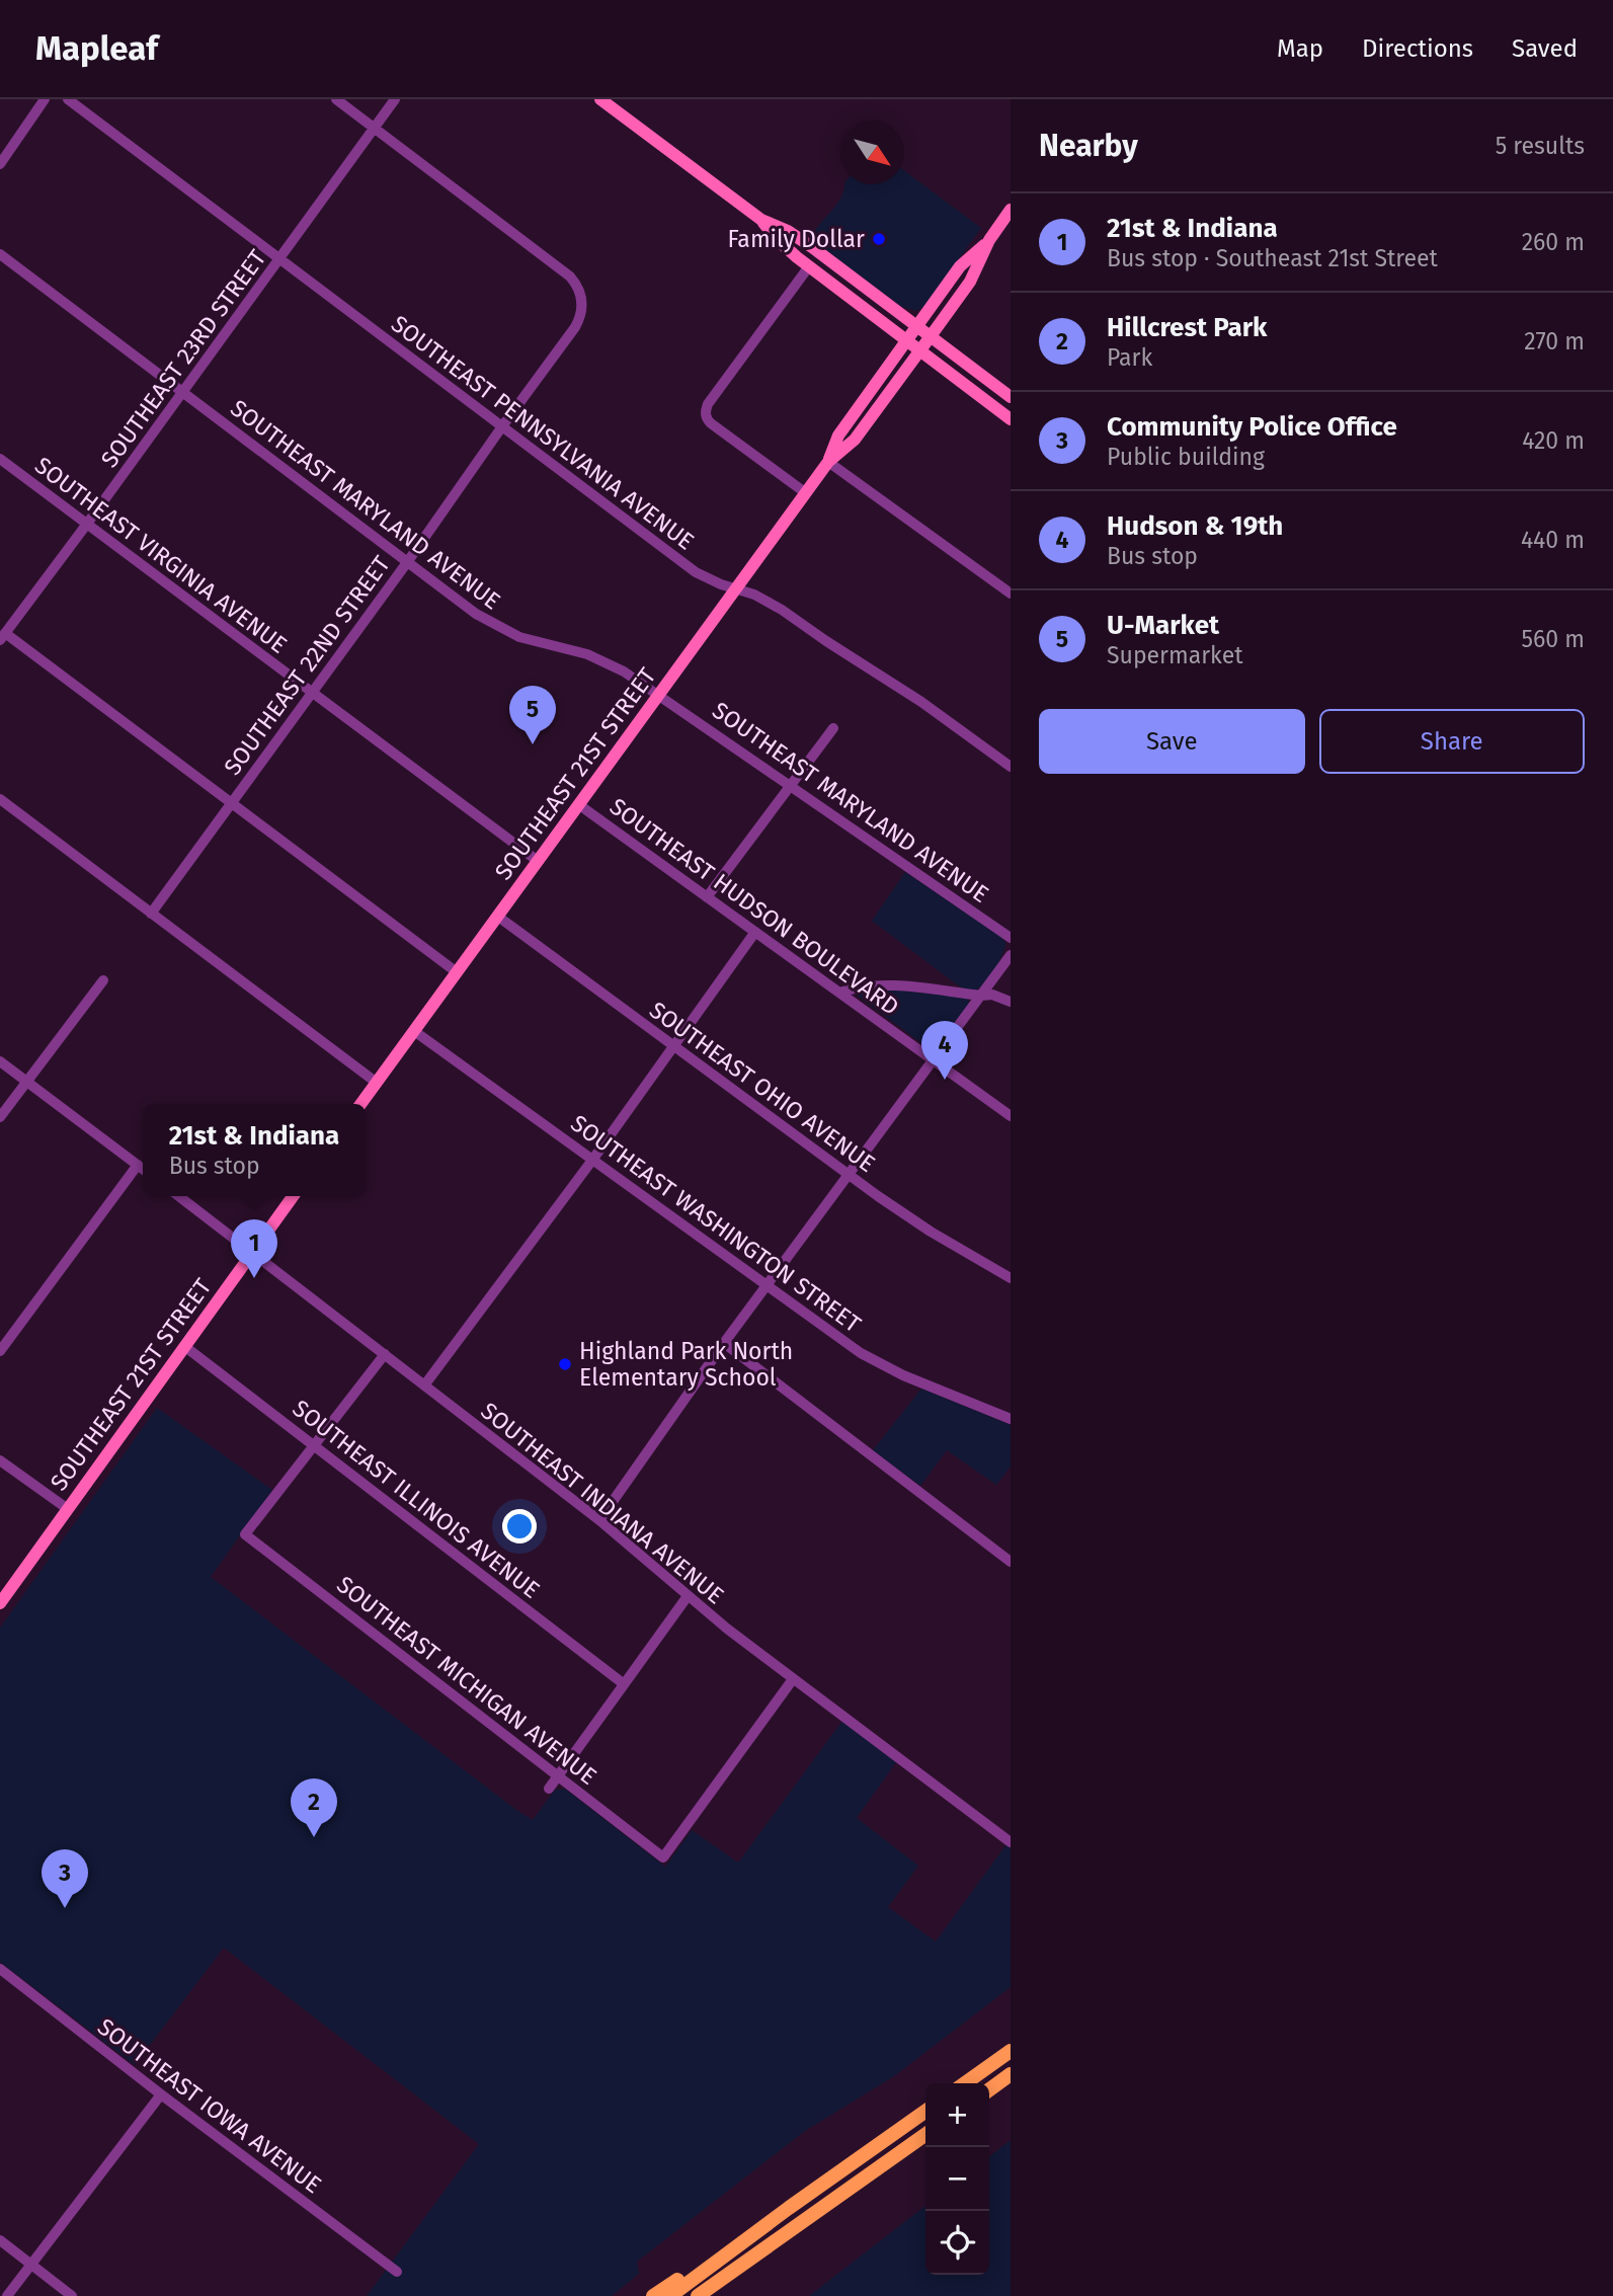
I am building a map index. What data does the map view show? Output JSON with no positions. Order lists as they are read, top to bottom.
{
  "streets": {
    "main road": ["SOUTHEAST 21ST STREET"],
    "street": [
      "SOUTHEAST 23RD STREET",
      "SOUTHEAST PENNSYLVANIA AVENUE",
      "SOUTHEAST MARYLAND AVENUE",
      "SOUTHEAST VIRGINIA AVENUE",
      "SOUTHEAST 22ND STREET",
      "SOUTHEAST HUDSON BOULEVARD",
      "SOUTHEAST OHIO AVENUE",
      "SOUTHEAST WASHINGTON STREET",
      "SOUTHEAST ILLINOIS AVENUE",
      "SOUTHEAST INDIANA AVENUE",
      "SOUTHEAST MICHIGAN AVENUE",
      "SOUTHEAST IOWA AVENUE"
    ]
  },
  "crossings": [
    ["SOUTHEAST 23RD STREET", "SOUTHEAST PENNSYLVANIA AVENUE"],
    ["SOUTHEAST 23RD STREET", "SOUTHEAST MARYLAND AVENUE"],
    ["SOUTHEAST 23RD STREET", "SOUTHEAST VIRGINIA AVENUE"],
    ["SOUTHEAST 23RD STREET", "SOUTHEAST 22ND STREET"],
    ["SOUTHEAST PENNSYLVANIA AVENUE", "SOUTHEAST 22ND STREET"],
    ["SOUTHEAST PENNSYLVANIA AVENUE", "SOUTHEAST 21ST STREET"],
    ["SOUTHEAST MARYLAND AVENUE", "SOUTHEAST 22ND STREET"],
    ["SOUTHEAST MARYLAND AVENUE", "SOUTHEAST 21ST STREET"],
    ["SOUTHEAST VIRGINIA AVENUE", "SOUTHEAST 22ND STREET"],
    ["SOUTHEAST VIRGINIA AVENUE", "SOUTHEAST 21ST STREET"],
    ["SOUTHEAST 21ST STREET", "SOUTHEAST HUDSON BOULEVARD"],
    ["SOUTHEAST 21ST STREET", "SOUTHEAST OHIO AVENUE"],
    ["SOUTHEAST 21ST STREET", "SOUTHEAST WASHINGTON STREET"],
    ["SOUTHEAST 21ST STREET", "SOUTHEAST ILLINOIS AVENUE"],
    ["SOUTHEAST 21ST STREET", "SOUTHEAST INDIANA AVENUE"],
    ["SOUTHEAST ILLINOIS AVENUE", "SOUTHEAST MICHIGAN AVENUE"],
    ["SOUTHEAST INDIANA AVENUE", "SOUTHEAST MICHIGAN AVENUE"]
  ],
  "places": ["Family Dollar", "Highland Park North Elementary School"],
  "north": "bottom right",
  "page": {
    "header": "Mapleaf",
    "nav": ["Map", "Directions", "Saved"],
    "heading": ["Nearby", "5 results"],
    "list": [
      {
        "mark": "1",
        "name": "21st & Indiana",
        "note": "Bus stop · Southeast 21st Street",
        "value": "260 m"
      },
      {
        "mark": "2",
        "name": "Hillcrest Park",
        "note": "Park",
        "value": "270 m"
      },
      {
        "mark": "3",
        "name": "Community Police Office",
        "note": "Public building",
        "value": "420 m"
      },
      {
        "mark": "4",
        "name": "Hudson & 19th",
        "note": "Bus stop",
        "value": "440 m"
      },
      {
        "mark": "5",
        "name": "U-Market",
        "note": "Supermarket",
        "value": "560 m"
      }
    ],
    "pins": [
      "5",
      "4",
      "1",
      "2",
      "3"
    ],
    "buttons": ["Save", "Share"],
    "popup": ["21st & Indiana", "Bus stop"],
    "map_buttons": ["+", "−"]
  }
}
